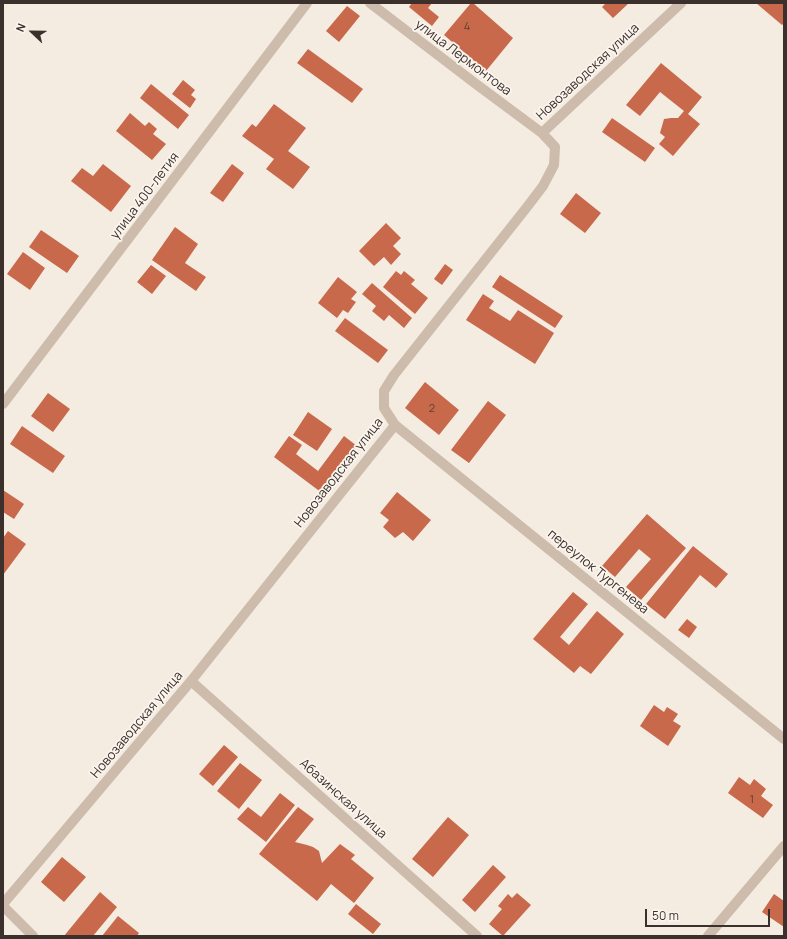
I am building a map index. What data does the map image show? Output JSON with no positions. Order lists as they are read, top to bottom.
{
  "streets": {
    "street": [
      "улица Лермонтова",
      "Новозаводская улица",
      "улица 400-летия",
      "переулок Тургенева",
      "Абазинская улица"
    ]
  },
  "crossings": [
    ["улица Лермонтова", "Новозаводская улица"],
    ["Новозаводская улица", "переулок Тургенева"],
    ["Новозаводская улица", "Абазинская улица"]
  ],
  "house_numbers": ["4", "2", "1"],
  "scale_bar": "50 m",
  "north": "left"
}
